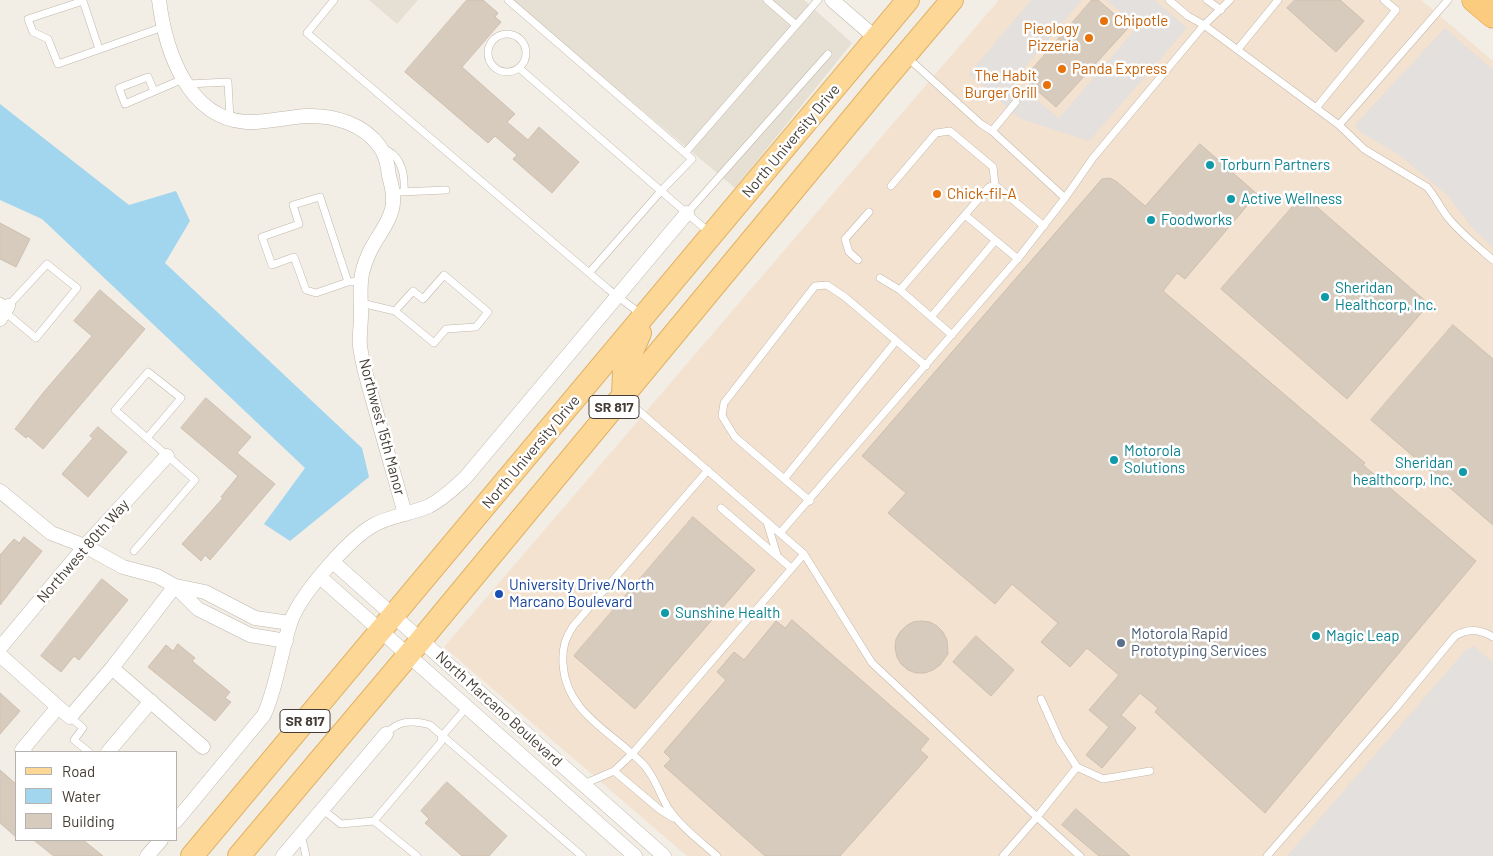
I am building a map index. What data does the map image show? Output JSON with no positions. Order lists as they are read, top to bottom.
{
  "streets": {
    "main road": ["North University Drive", "SR 817"],
    "street": ["Northwest 15th Manor", "Northwest 80th Way", "North Marcano Boulevard"]
  },
  "crossings": [
    ["North University Drive", "North Marcano Boulevard"],
    ["SR 817", "North Marcano Boulevard"]
  ],
  "places": [
    "Chipotle",
    "Pieology Pizzeria",
    "Panda Express",
    "The Habit Burger Grill",
    "Torburn Partners",
    "Chick-fil-A",
    "Active Wellness",
    "Foodworks",
    "Sheridan Healthcorp, Inc.",
    "Motorola Solutions",
    "Sheridan healthcorp, Inc.",
    "University Drive/North Marcano Boulevard",
    "Sunshine Health",
    "Magic Leap",
    "Motorola Rapid Prototyping Services"
  ],
  "legend": ["Road", "Water", "Building"]
}
